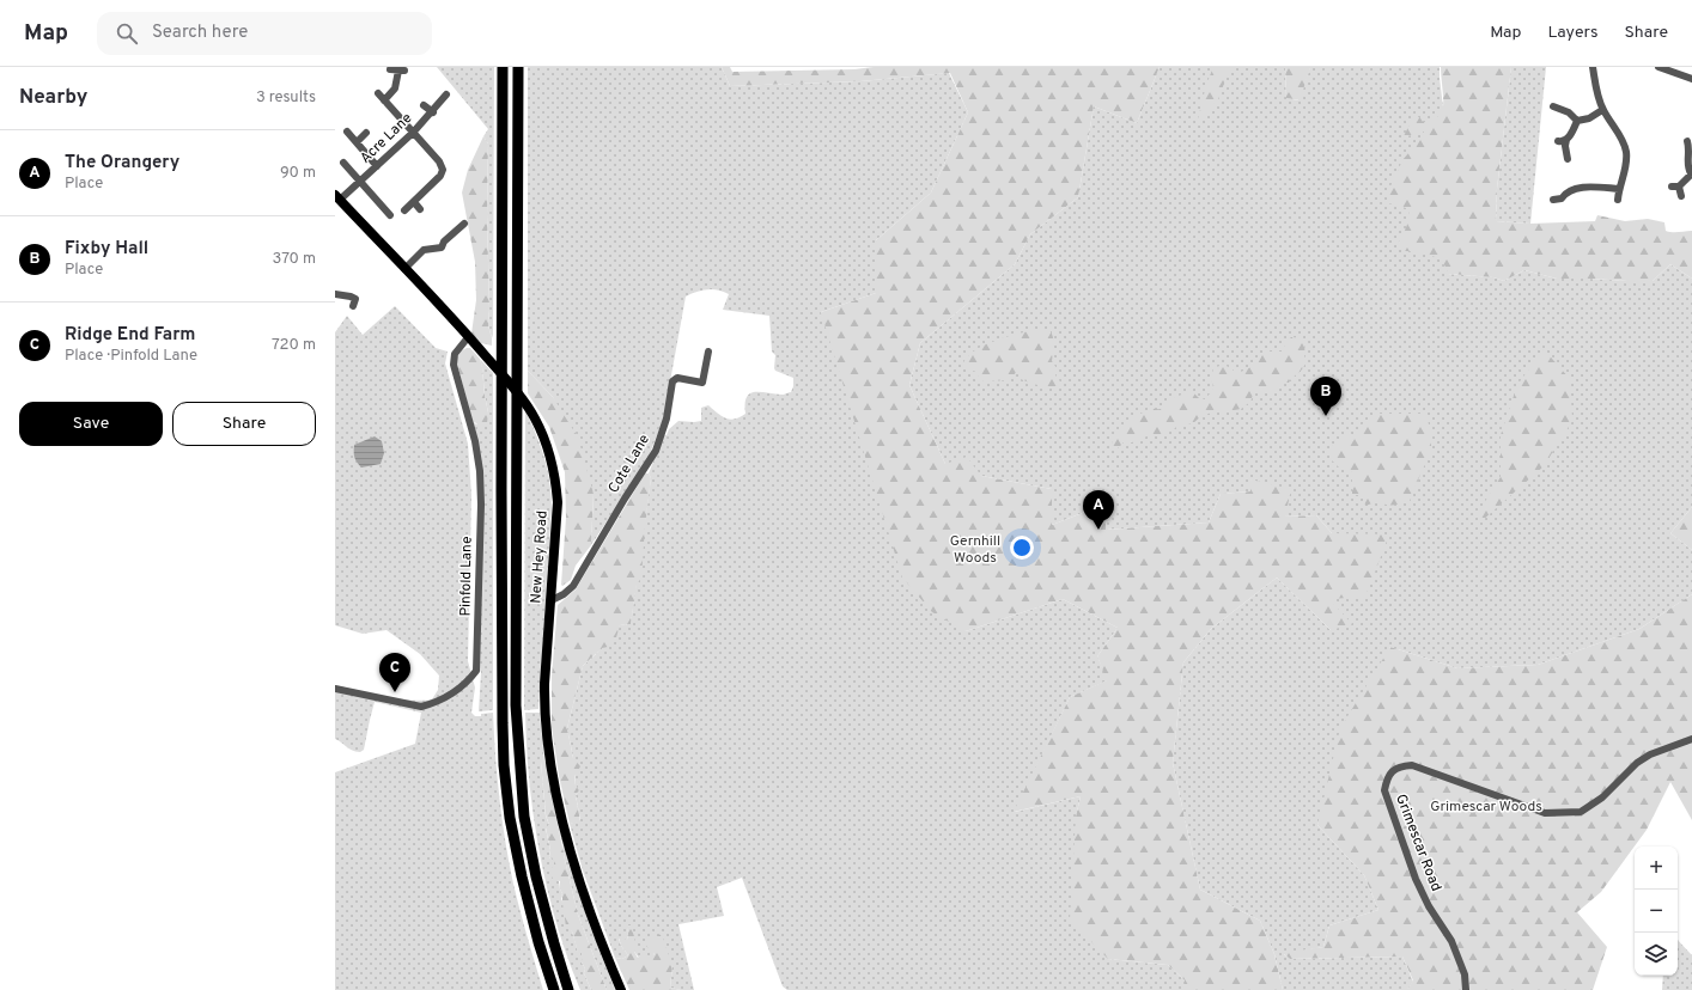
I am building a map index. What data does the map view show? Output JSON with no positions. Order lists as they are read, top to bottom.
{
  "streets": {
    "main road": ["New Hey Road"],
    "street": [
      "Acre Lane",
      "Cote Lane",
      "Pinfold Lane",
      "Grimescar Road"
    ]
  },
  "crossings": [
    ["Acre Lane", "New Hey Road"],
    ["Cote Lane", "New Hey Road"],
    ["New Hey Road", "Pinfold Lane"]
  ],
  "parks": ["Gernhill Woods", "Grimescar Woods"],
  "page": {
    "header": "Map",
    "search": "Search here",
    "nav": ["Map", "Layers", "Share"],
    "heading": ["Nearby", "3 results"],
    "list": [
      {
        "mark": "A",
        "name": "The Orangery",
        "note": "Place",
        "value": "90 m"
      },
      {
        "mark": "B",
        "name": "Fixby Hall",
        "note": "Place",
        "value": "370 m"
      },
      {
        "mark": "C",
        "name": "Ridge End Farm",
        "note": "Place · Pinfold Lane",
        "value": "720 m"
      }
    ],
    "pins": ["B", "A", "C"],
    "buttons": ["Save", "Share"],
    "map_buttons": ["+", "−"]
  }
}
